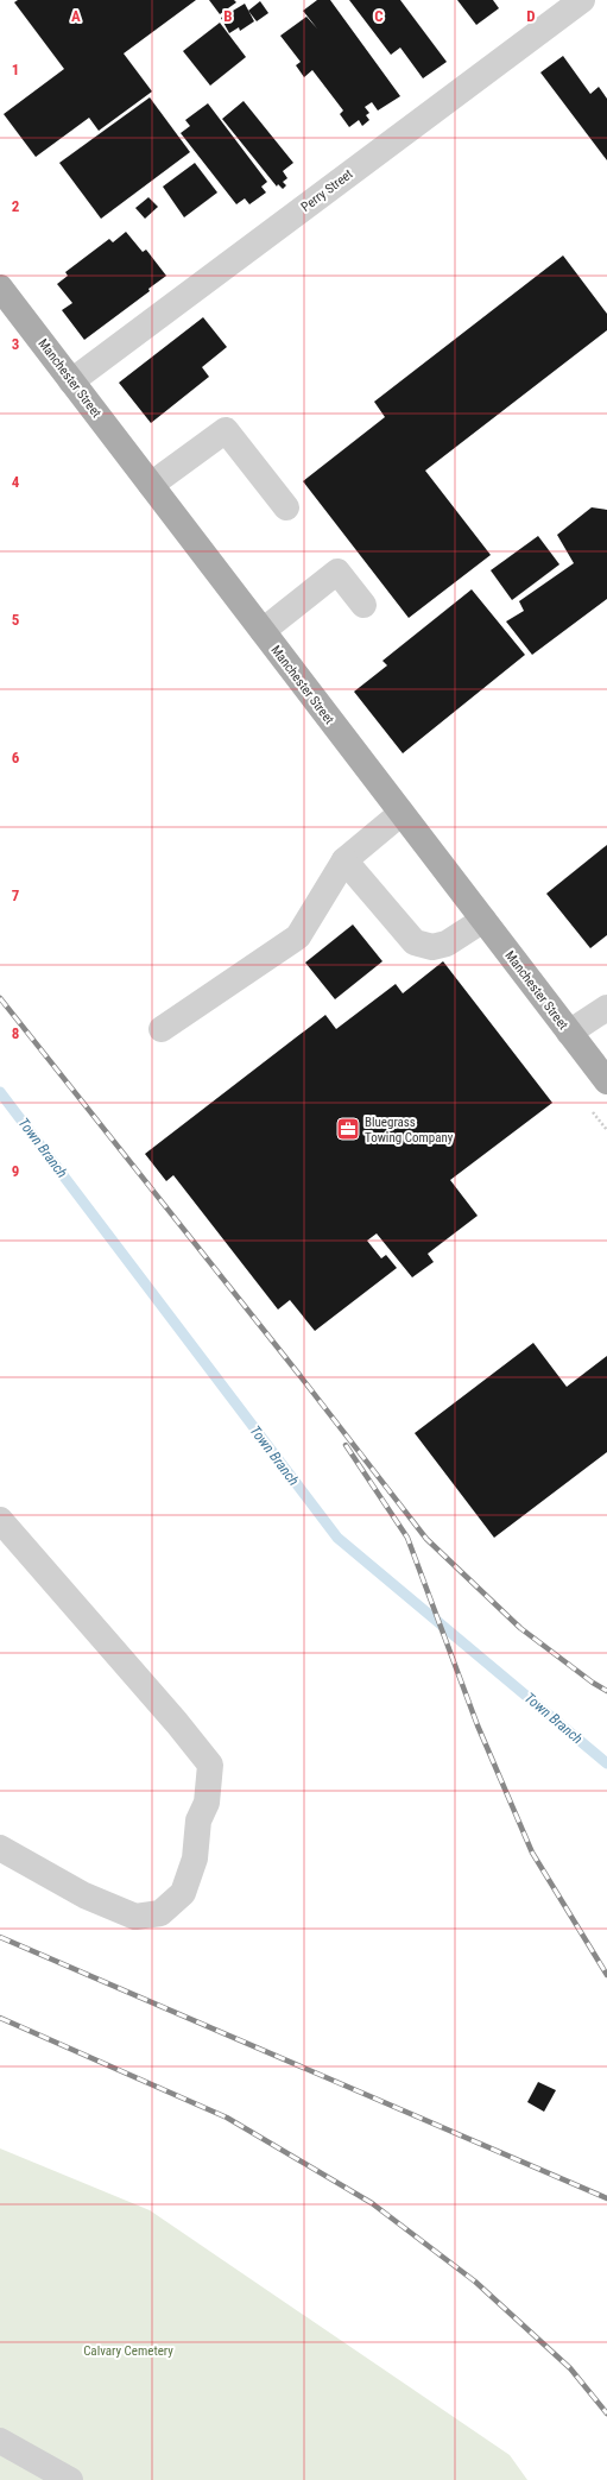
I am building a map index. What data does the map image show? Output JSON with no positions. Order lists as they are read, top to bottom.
{
  "streets": {
    "main road": ["Manchester Street"],
    "street": ["Perry Street"]
  },
  "crossings": [
    ["Perry Street", "Manchester Street"]
  ],
  "water": ["Town Branch"],
  "parks": ["Calvary Cemetery"],
  "places": {
    "office": ["Bluegrass Towing Company"]
  },
  "grid": {
    "columns": [
      "A",
      "B",
      "C",
      "D"
    ],
    "rows": [
      "1",
      "2",
      "3",
      "4",
      "5",
      "6",
      "7",
      "8",
      "9"
    ]
  }
}
